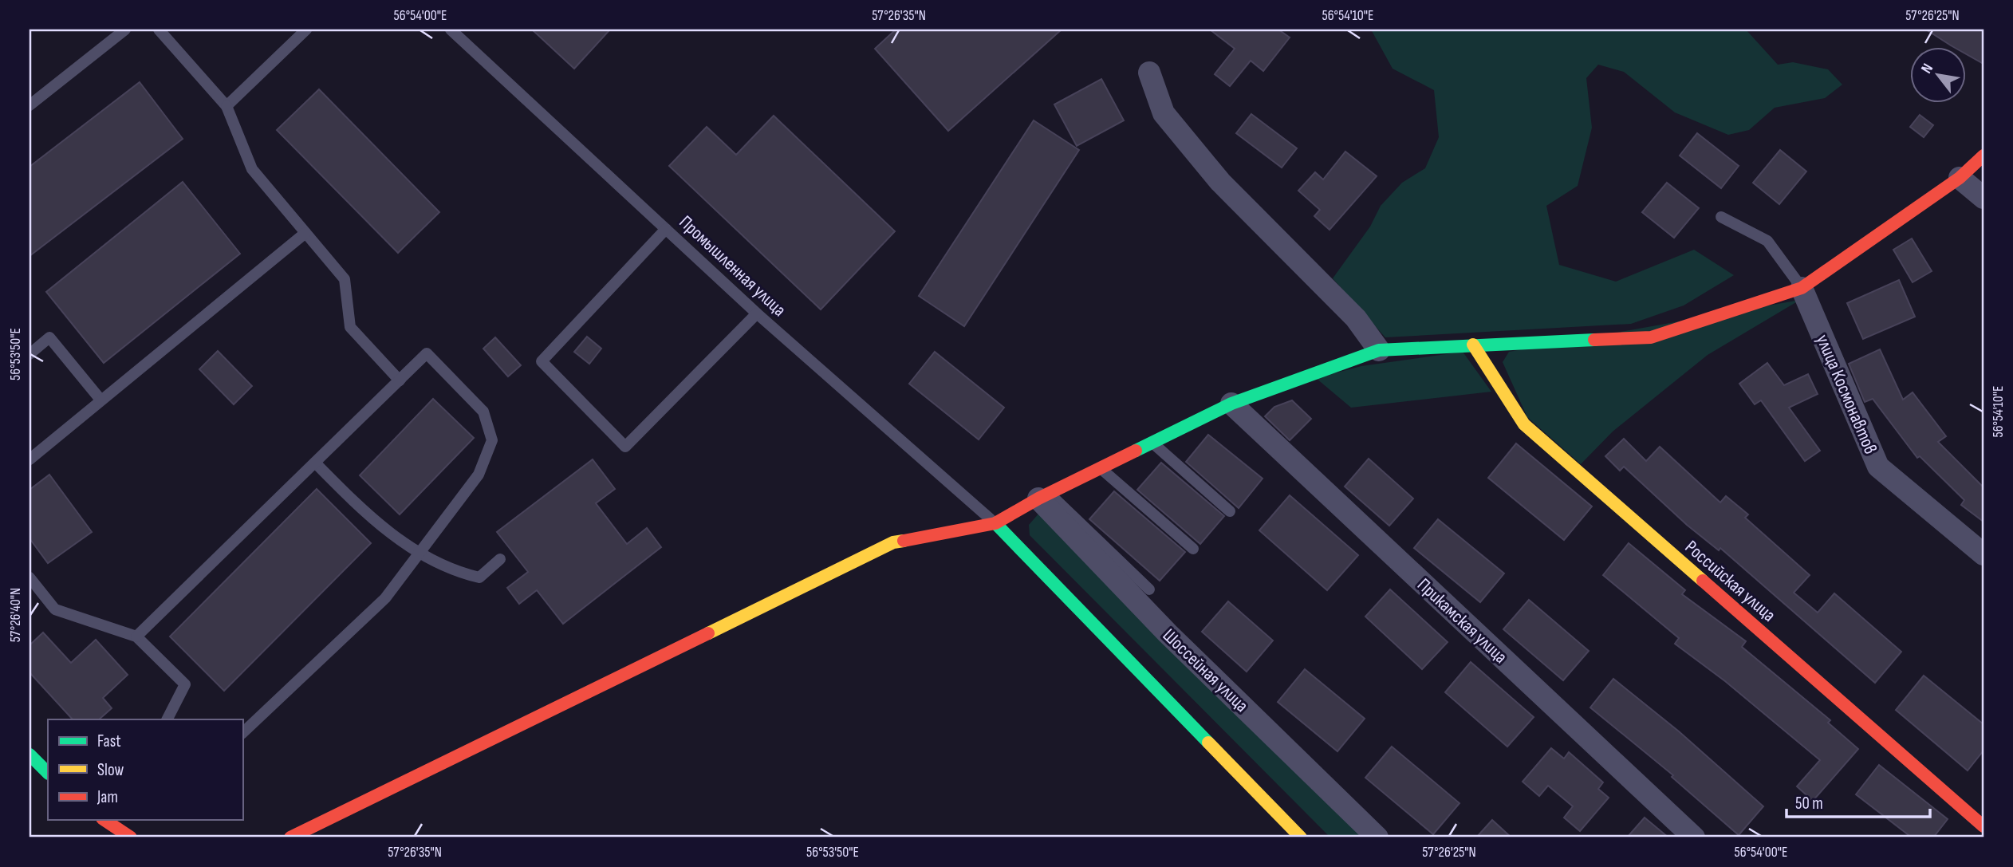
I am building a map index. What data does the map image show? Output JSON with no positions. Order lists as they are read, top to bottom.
{
  "streets": {
    "street": [
      "улица Космонавтов",
      "Российская улица",
      "Прикамская улица",
      "Шоссейная улица"
    ],
    "lane": ["Промышленная улица"]
  },
  "legend": ["Fast", "Slow", "Jam"],
  "scale_bar": "50 m",
  "north": "top left",
  "coordinates": [
    "56°54'00\"E",
    "57°26'35\"N",
    "56°54'10\"E",
    "57°26'25\"N",
    "56°53'50\"E",
    "57°26'40\"N"
  ]
}
